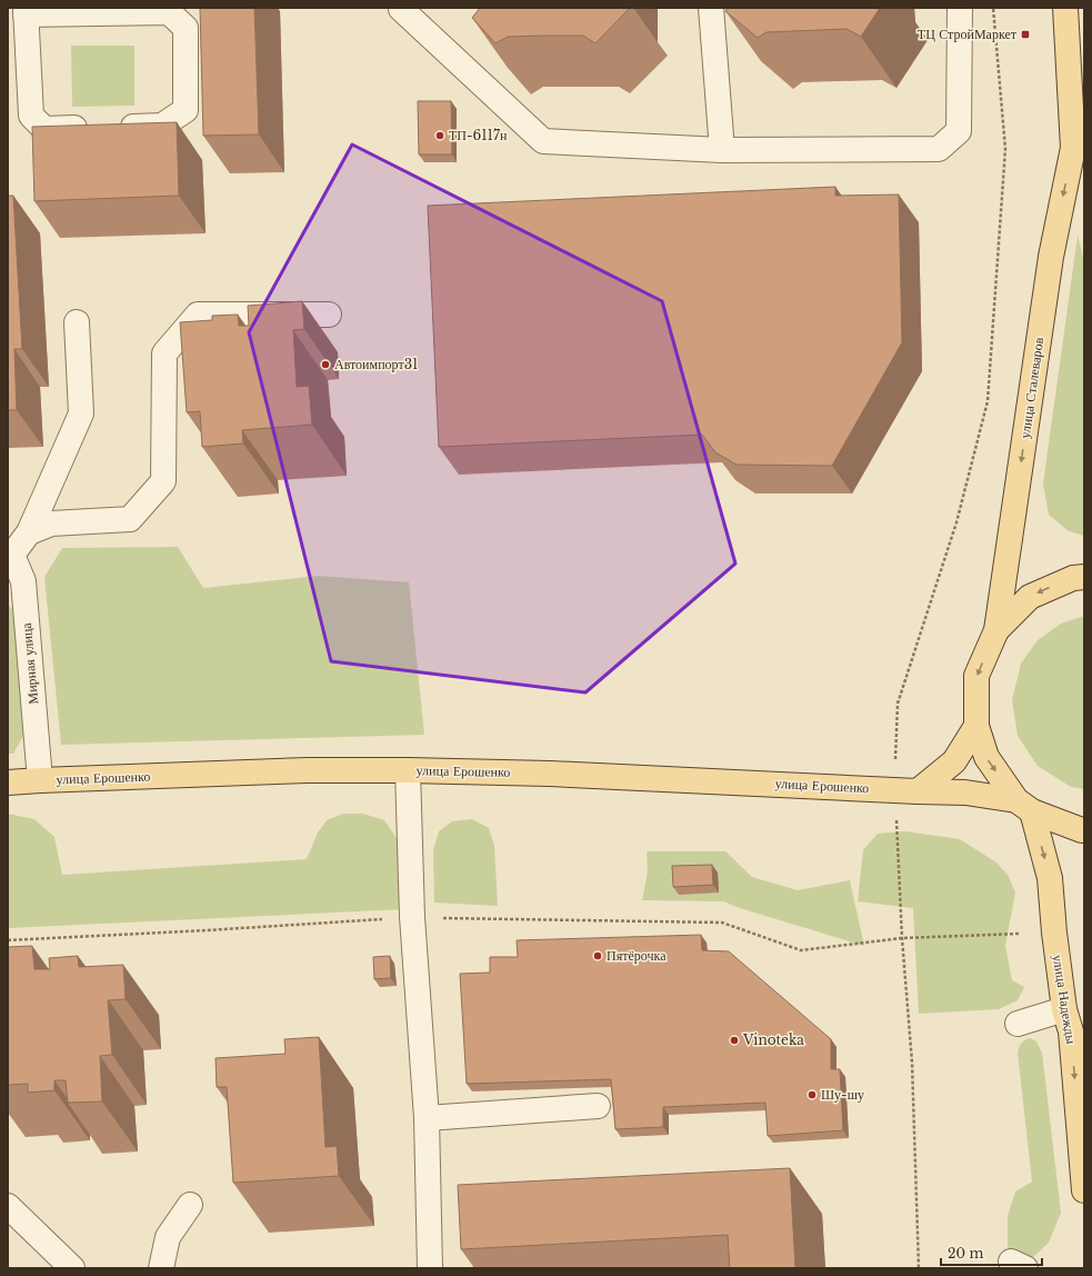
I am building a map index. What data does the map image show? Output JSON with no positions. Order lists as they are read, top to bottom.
{
  "streets": {
    "main road": ["улица Сталеваров", "улица Ерошенко", "улица Надежды"],
    "street": ["Мирная улица"]
  },
  "crossings": [
    ["улица Сталеваров", "улица Ерошенко"],
    ["улица Сталеваров", "улица Надежды"],
    ["Мирная улица", "улица Ерошенко"],
    ["улица Ерошенко", "улица Надежды"]
  ],
  "one_way": ["улица Сталеваров", "улица Надежды"],
  "places": {
    "transit": ["ТЦ СтройМаркет"],
    "other": [
      "ТП-6117н",
      "Автоимпорт31",
      "Пятёрочка",
      "Vinoteka",
      "Шу-шу"
    ]
  },
  "scale_bar": "20 m"
}
